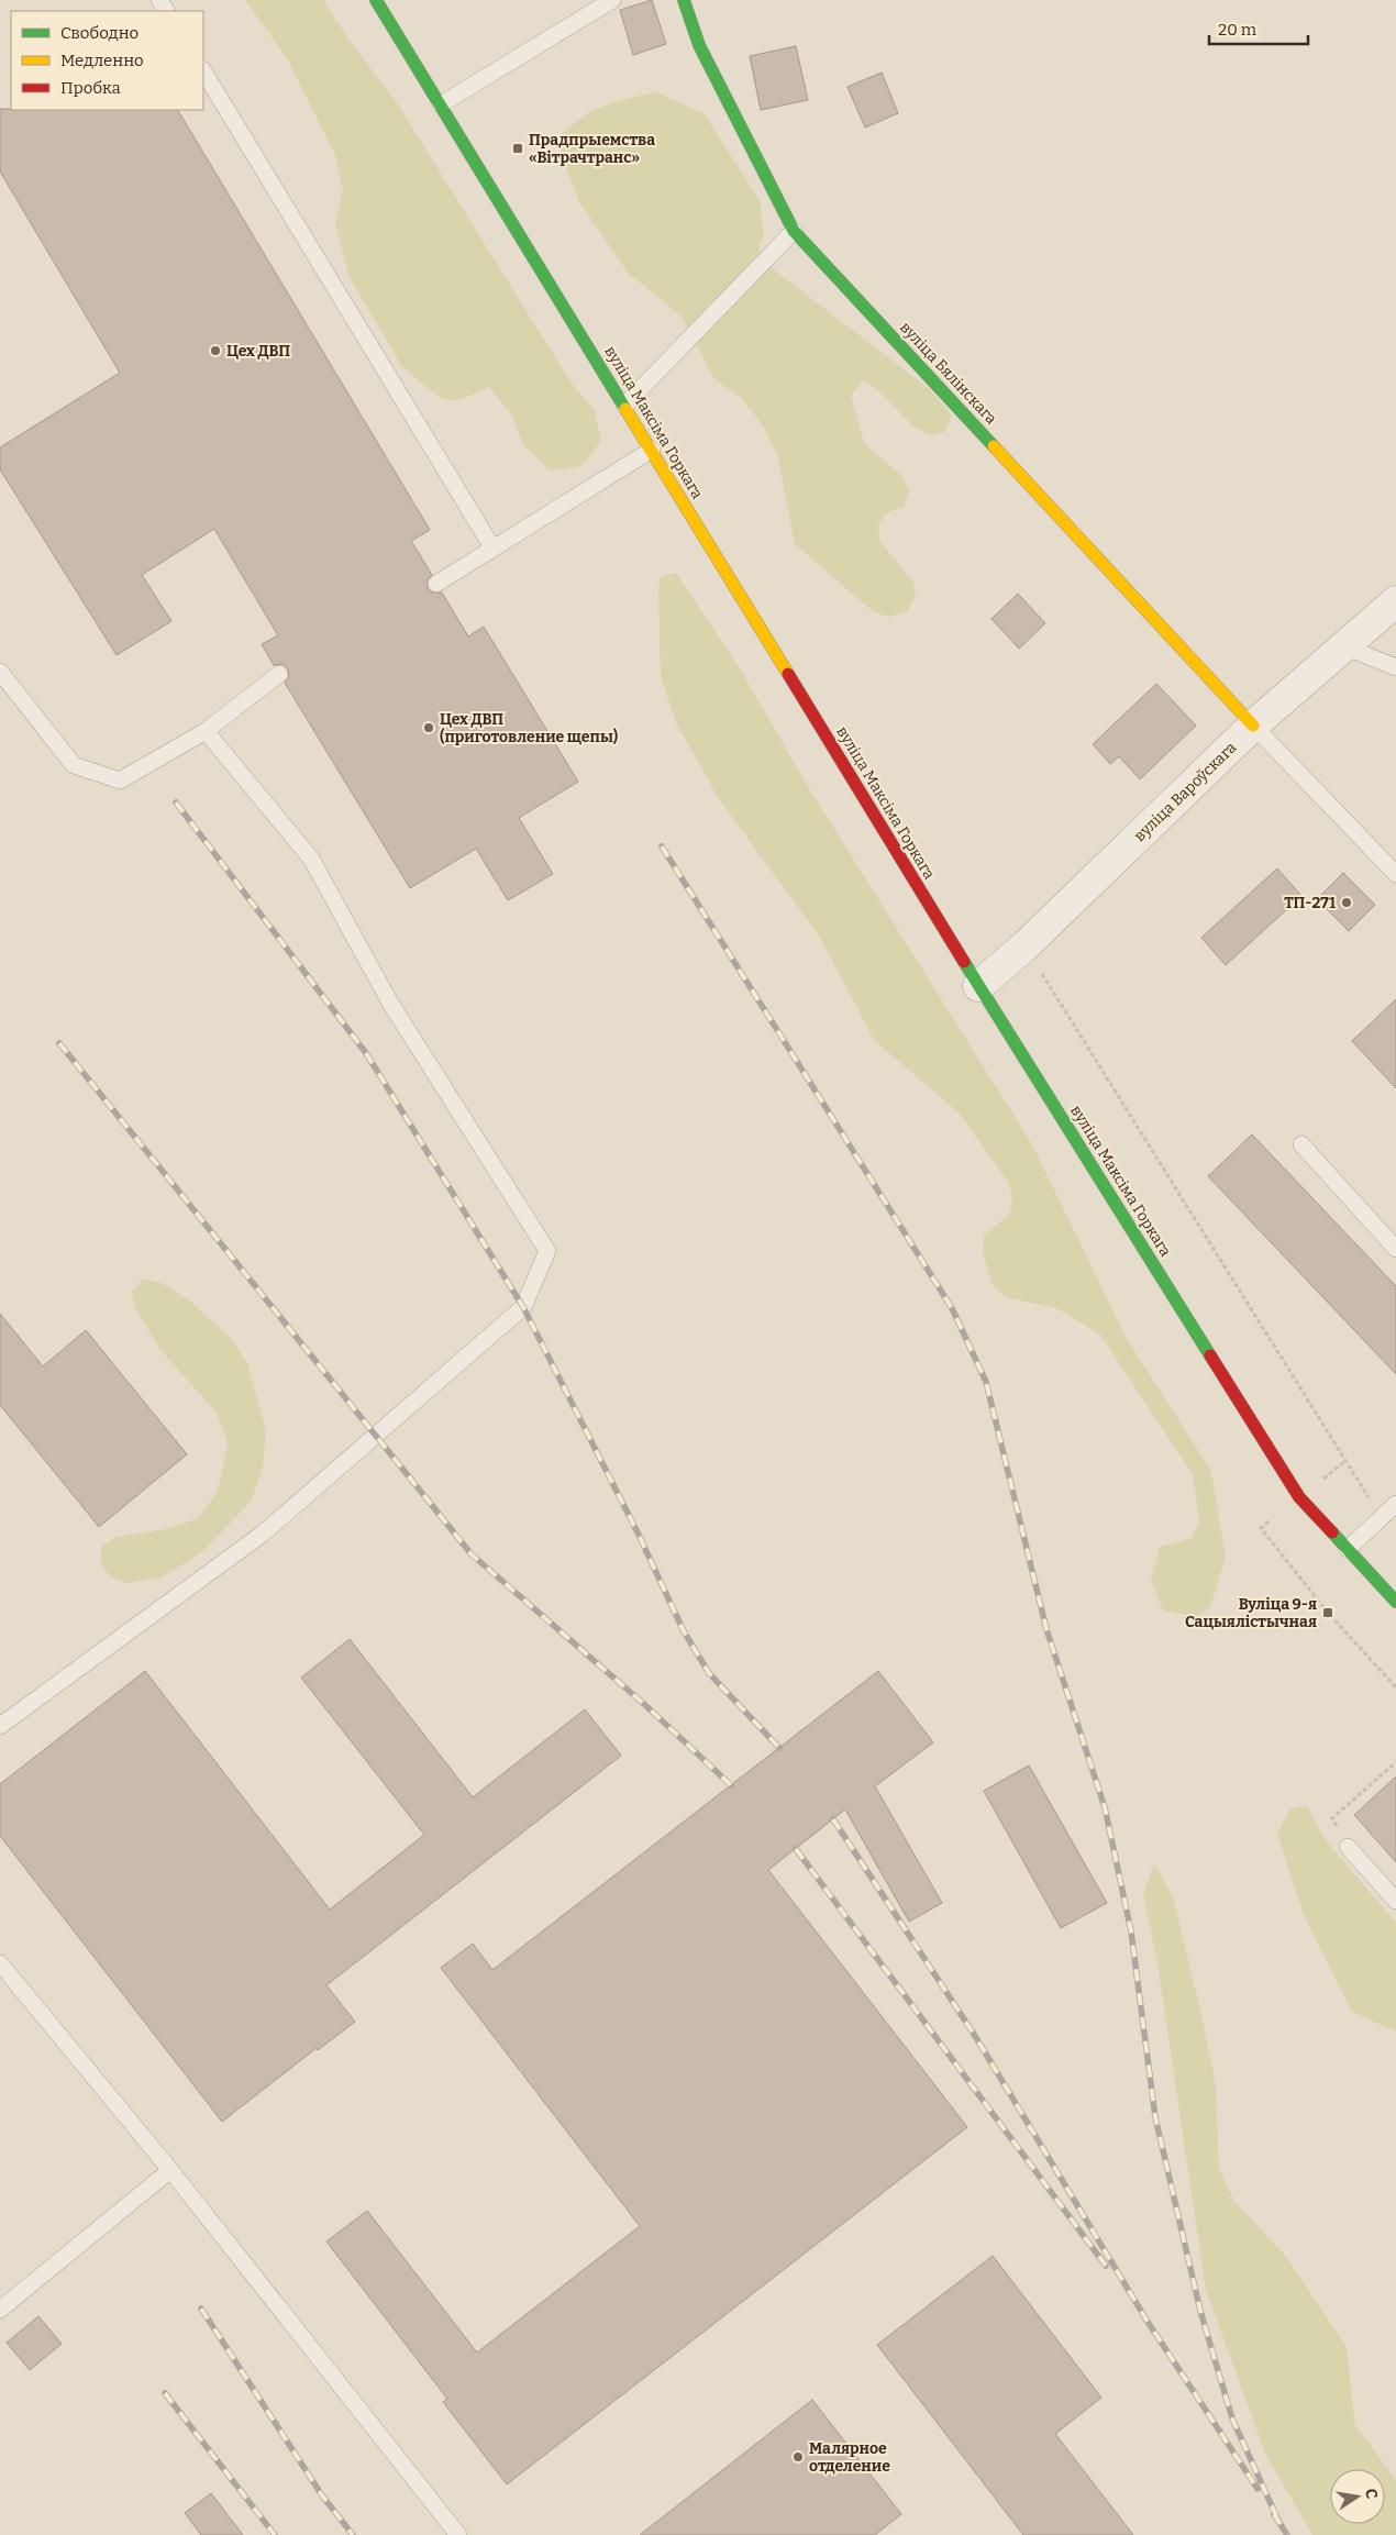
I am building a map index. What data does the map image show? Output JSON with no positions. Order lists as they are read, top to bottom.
{
  "streets": {
    "main road": ["вуліца Бялінскага", "вуліца Максіма Горкага"],
    "street": ["вуліца Вароўскага"]
  },
  "crossings": [
    ["вуліца Бялінскага", "вуліца Вароўскага"],
    ["вуліца Максіма Горкага", "вуліца Вароўскага"]
  ],
  "places": {
    "transit": ["Прадпрыемства «Вітрачтранс»", "Вуліца 9-я Сацыялістычная"],
    "other": [
      "Цех ДВП",
      "Цех ДВП (приготовление щепы)",
      "ТП-271",
      "Малярное отделение"
    ]
  },
  "legend": ["Свободно", "Медленно", "Пробка"],
  "scale_bar": "20 m",
  "north": "right"
}
